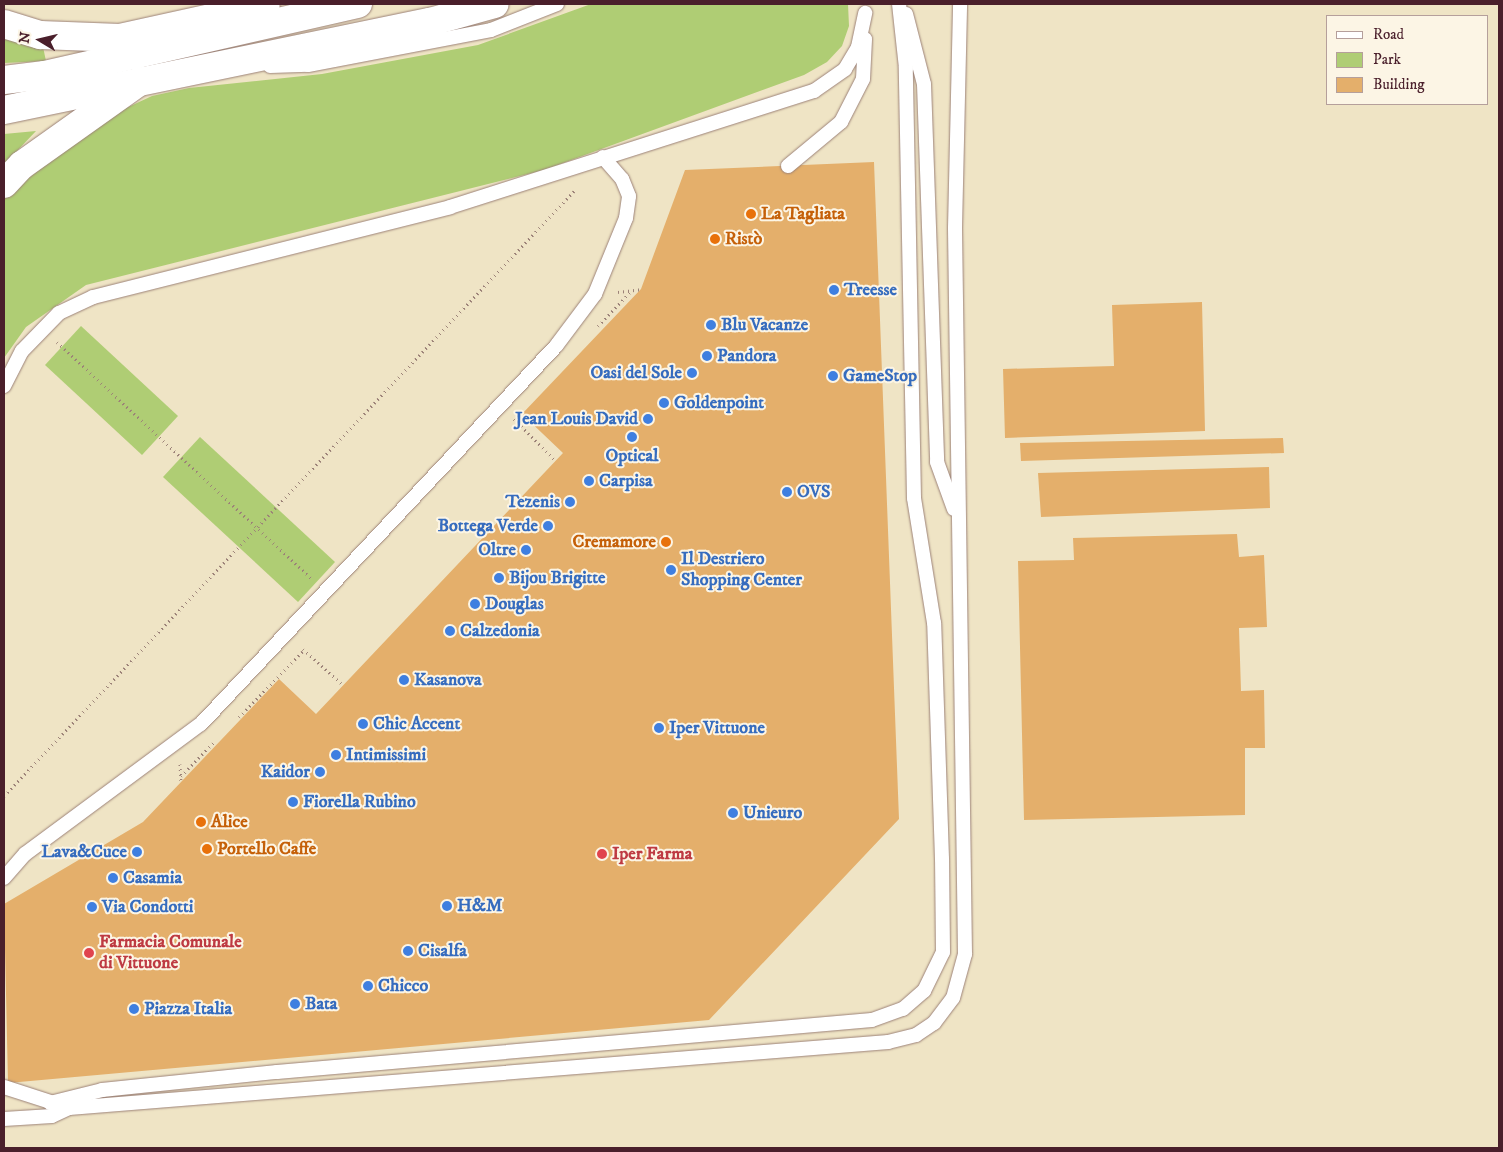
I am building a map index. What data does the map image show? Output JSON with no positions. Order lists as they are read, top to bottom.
{
  "places": [
    "La Tagliata",
    "Ristò",
    "Treesse",
    "Blu Vacanze",
    "Pandora",
    "Oasi del Sole",
    "GameStop",
    "Goldenpoint",
    "Jean Louis David",
    "Optical",
    "Carpisa",
    "OVS",
    "Tezenis",
    "Bottega Verde",
    "Cremamore",
    "Oltre",
    "Il Destriero Shopping Center",
    "Bijou Brigitte",
    "Douglas",
    "Calzedonia",
    "Kasanova",
    "Chic Accent",
    "Iper Vittuone",
    "Intimissimi",
    "Kaidor",
    "Fiorella Rubino",
    "Unieuro",
    "Alice",
    "Portello Caffe",
    "Lava&Cuce",
    "Iper Farma",
    "Casamia",
    "H&M",
    "Via Condotti",
    "Cisalfa",
    "Farmacia Comunale di Vittuone",
    "Chicco",
    "Bata",
    "Piazza Italia"
  ],
  "legend": ["Road", "Park", "Building"],
  "north": "left"
}
